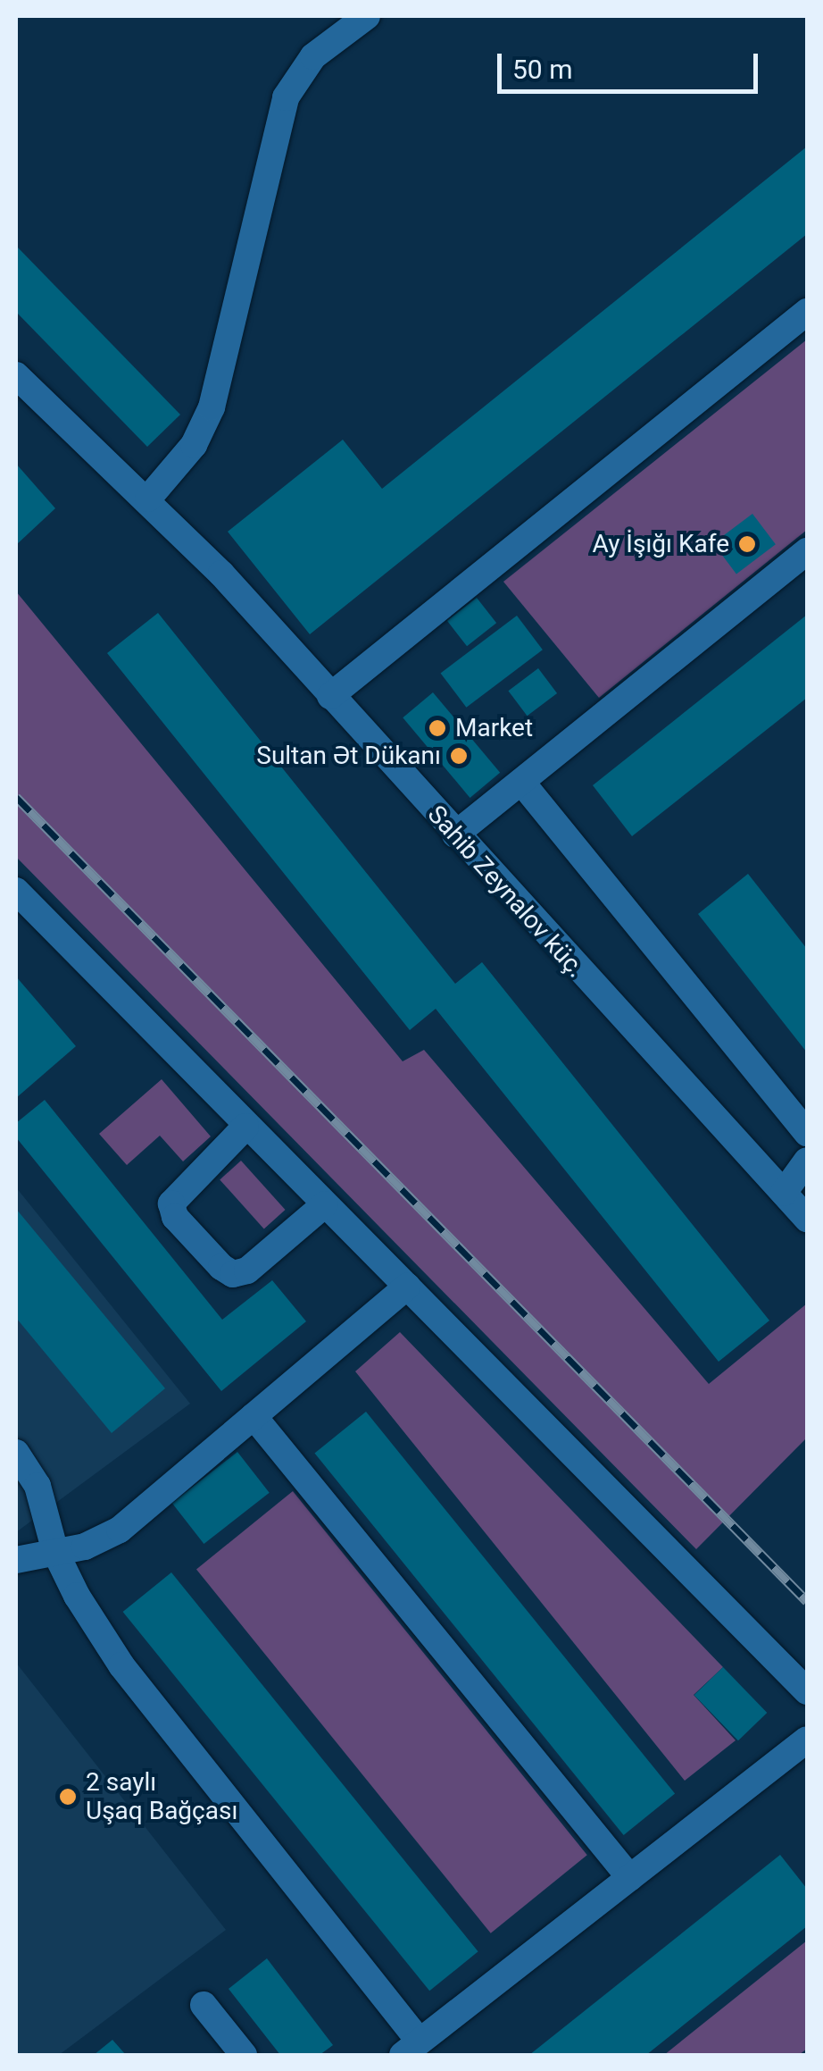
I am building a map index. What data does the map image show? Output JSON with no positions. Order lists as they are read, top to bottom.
{
  "streets": {
    "street": ["Sahib Zeynalov küç."]
  },
  "places": [
    "Ay İşığı Kafe",
    "Market",
    "Sultan Ət Dükanı",
    "2 saylı Uşaq Bağçası"
  ],
  "scale_bar": "50 m"
}
